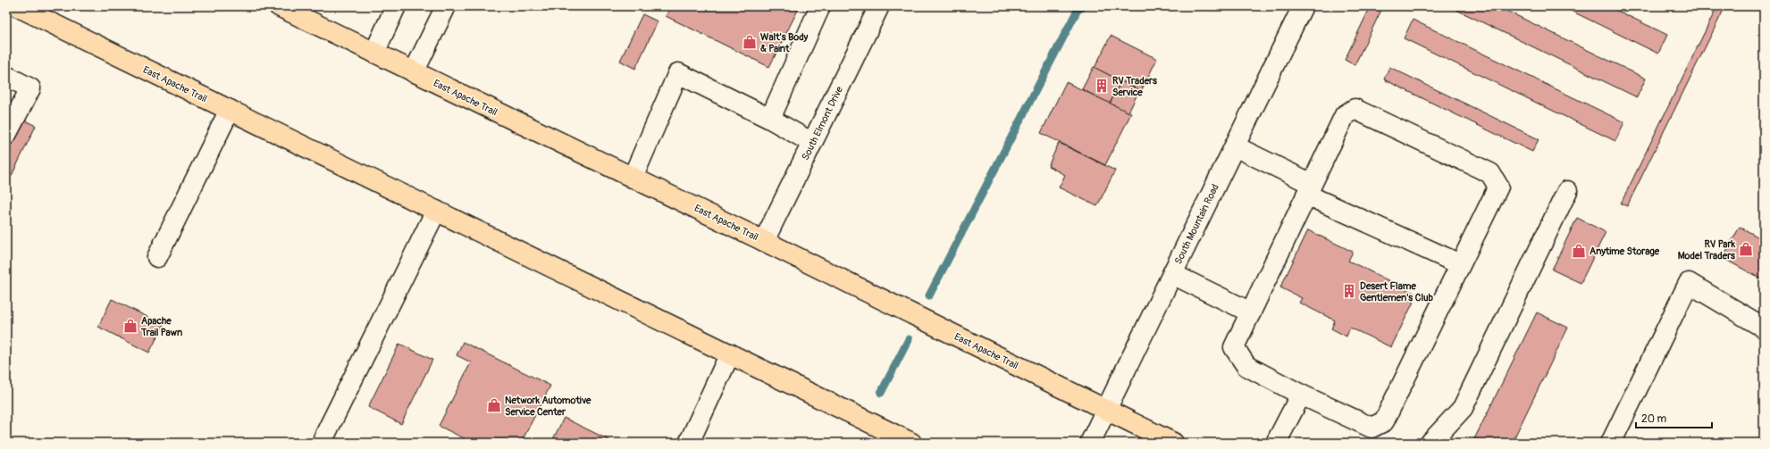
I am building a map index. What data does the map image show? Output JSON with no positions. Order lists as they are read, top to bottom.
{
  "streets": {
    "main road": ["East Apache Trail"],
    "street": ["South Elmont Drive", "South Mountain Road"]
  },
  "crossings": [
    ["East Apache Trail", "South Elmont Drive"],
    ["East Apache Trail", "South Mountain Road"]
  ],
  "places": {
    "shop": [
      "Walt's Body & Paint",
      "RV Park Model Traders",
      "Anytime Storage",
      "Apache Trail Pawn",
      "Network Automotive Service Center"
    ],
    "building": ["RV Traders Service", "Desert Flame Gentlemen's Club"]
  },
  "scale_bar": "20 m"
}
